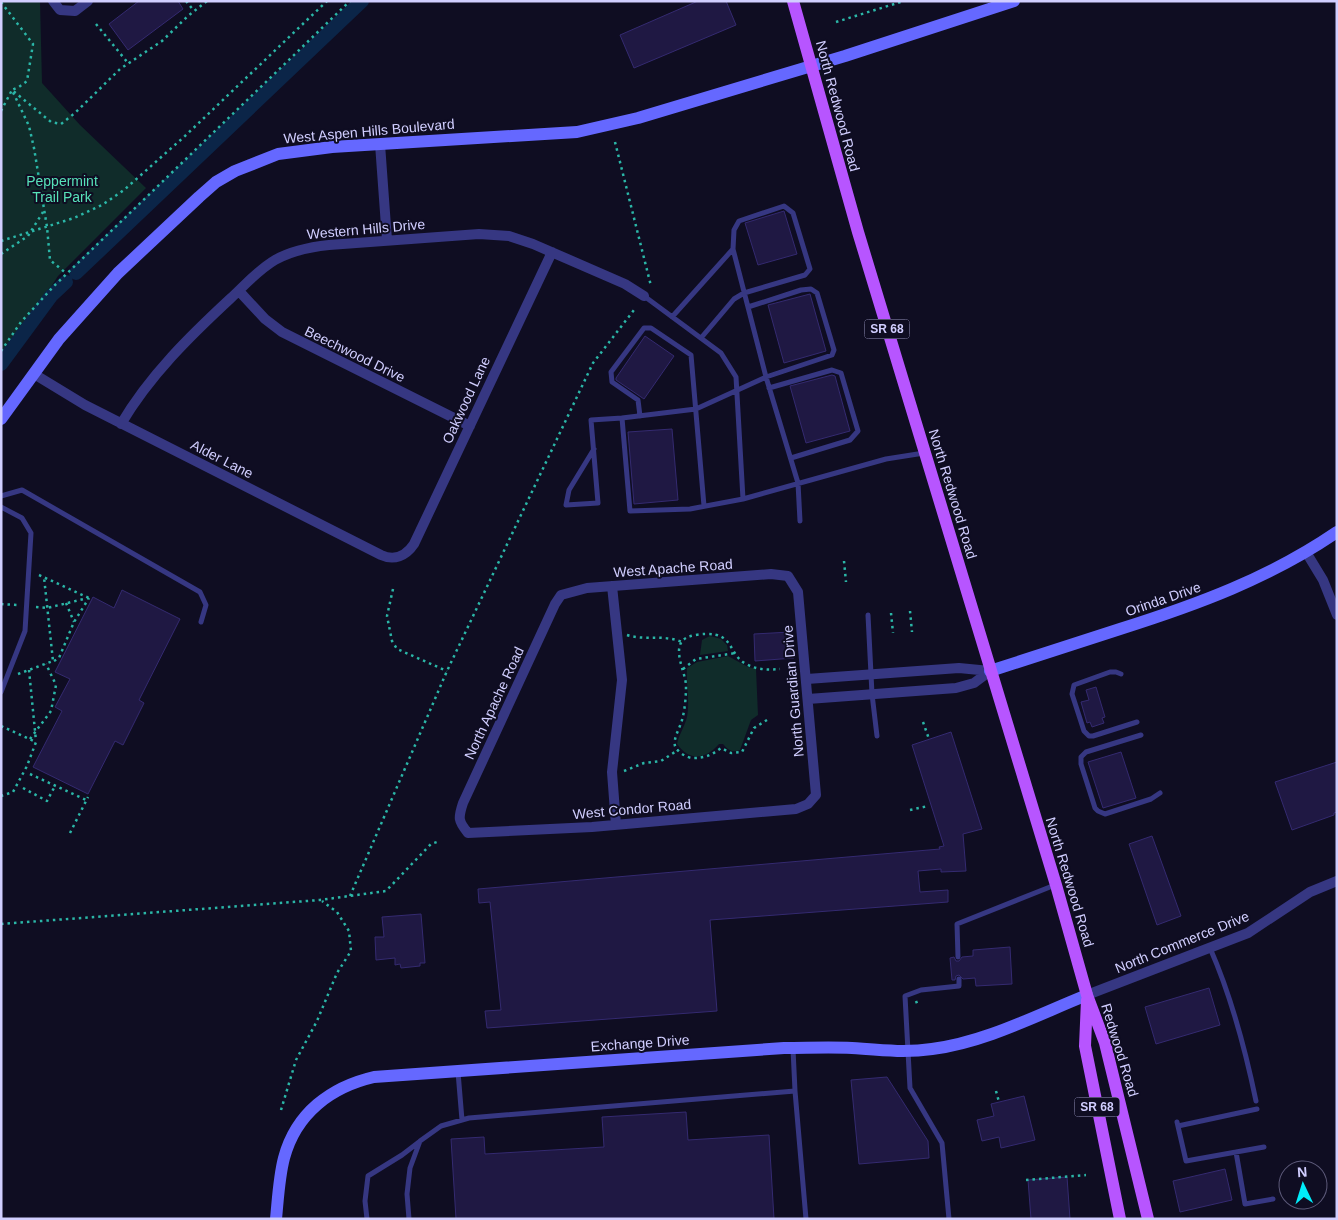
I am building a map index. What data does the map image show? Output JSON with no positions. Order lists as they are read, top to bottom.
{
  "streets": {
    "main road": ["North Redwood Road", "SR 68", "Redwood Road"],
    "street": [
      "West Aspen Hills Boulevard",
      "Western Hills Drive",
      "Beechwood Drive",
      "Oakwood Lane",
      "Alder Lane",
      "West Apache Road",
      "Orinda Drive",
      "North Guardian Drive",
      "North Apache Road",
      "West Condor Road",
      "North Commerce Drive",
      "Exchange Drive"
    ]
  },
  "crossings": [
    ["North Redwood Road", "West Aspen Hills Boulevard"],
    ["North Redwood Road", "Orinda Drive"],
    ["North Redwood Road", "North Commerce Drive"],
    ["North Redwood Road", "Exchange Drive"],
    ["North Redwood Road", "Redwood Road"],
    ["West Aspen Hills Boulevard", "Alder Lane"],
    ["Western Hills Drive", "Beechwood Drive"],
    ["Western Hills Drive", "Oakwood Lane"],
    ["Western Hills Drive", "Alder Lane"],
    ["Beechwood Drive", "Oakwood Lane"],
    ["Oakwood Lane", "Alder Lane"],
    ["West Apache Road", "North Guardian Drive"],
    ["West Apache Road", "North Apache Road"],
    ["North Guardian Drive", "West Condor Road"],
    ["North Apache Road", "West Condor Road"],
    ["North Commerce Drive", "Exchange Drive"],
    ["North Commerce Drive", "Redwood Road"],
    ["Exchange Drive", "Redwood Road"]
  ],
  "parks": ["Peppermint Trail Park"],
  "north": "top"
}
